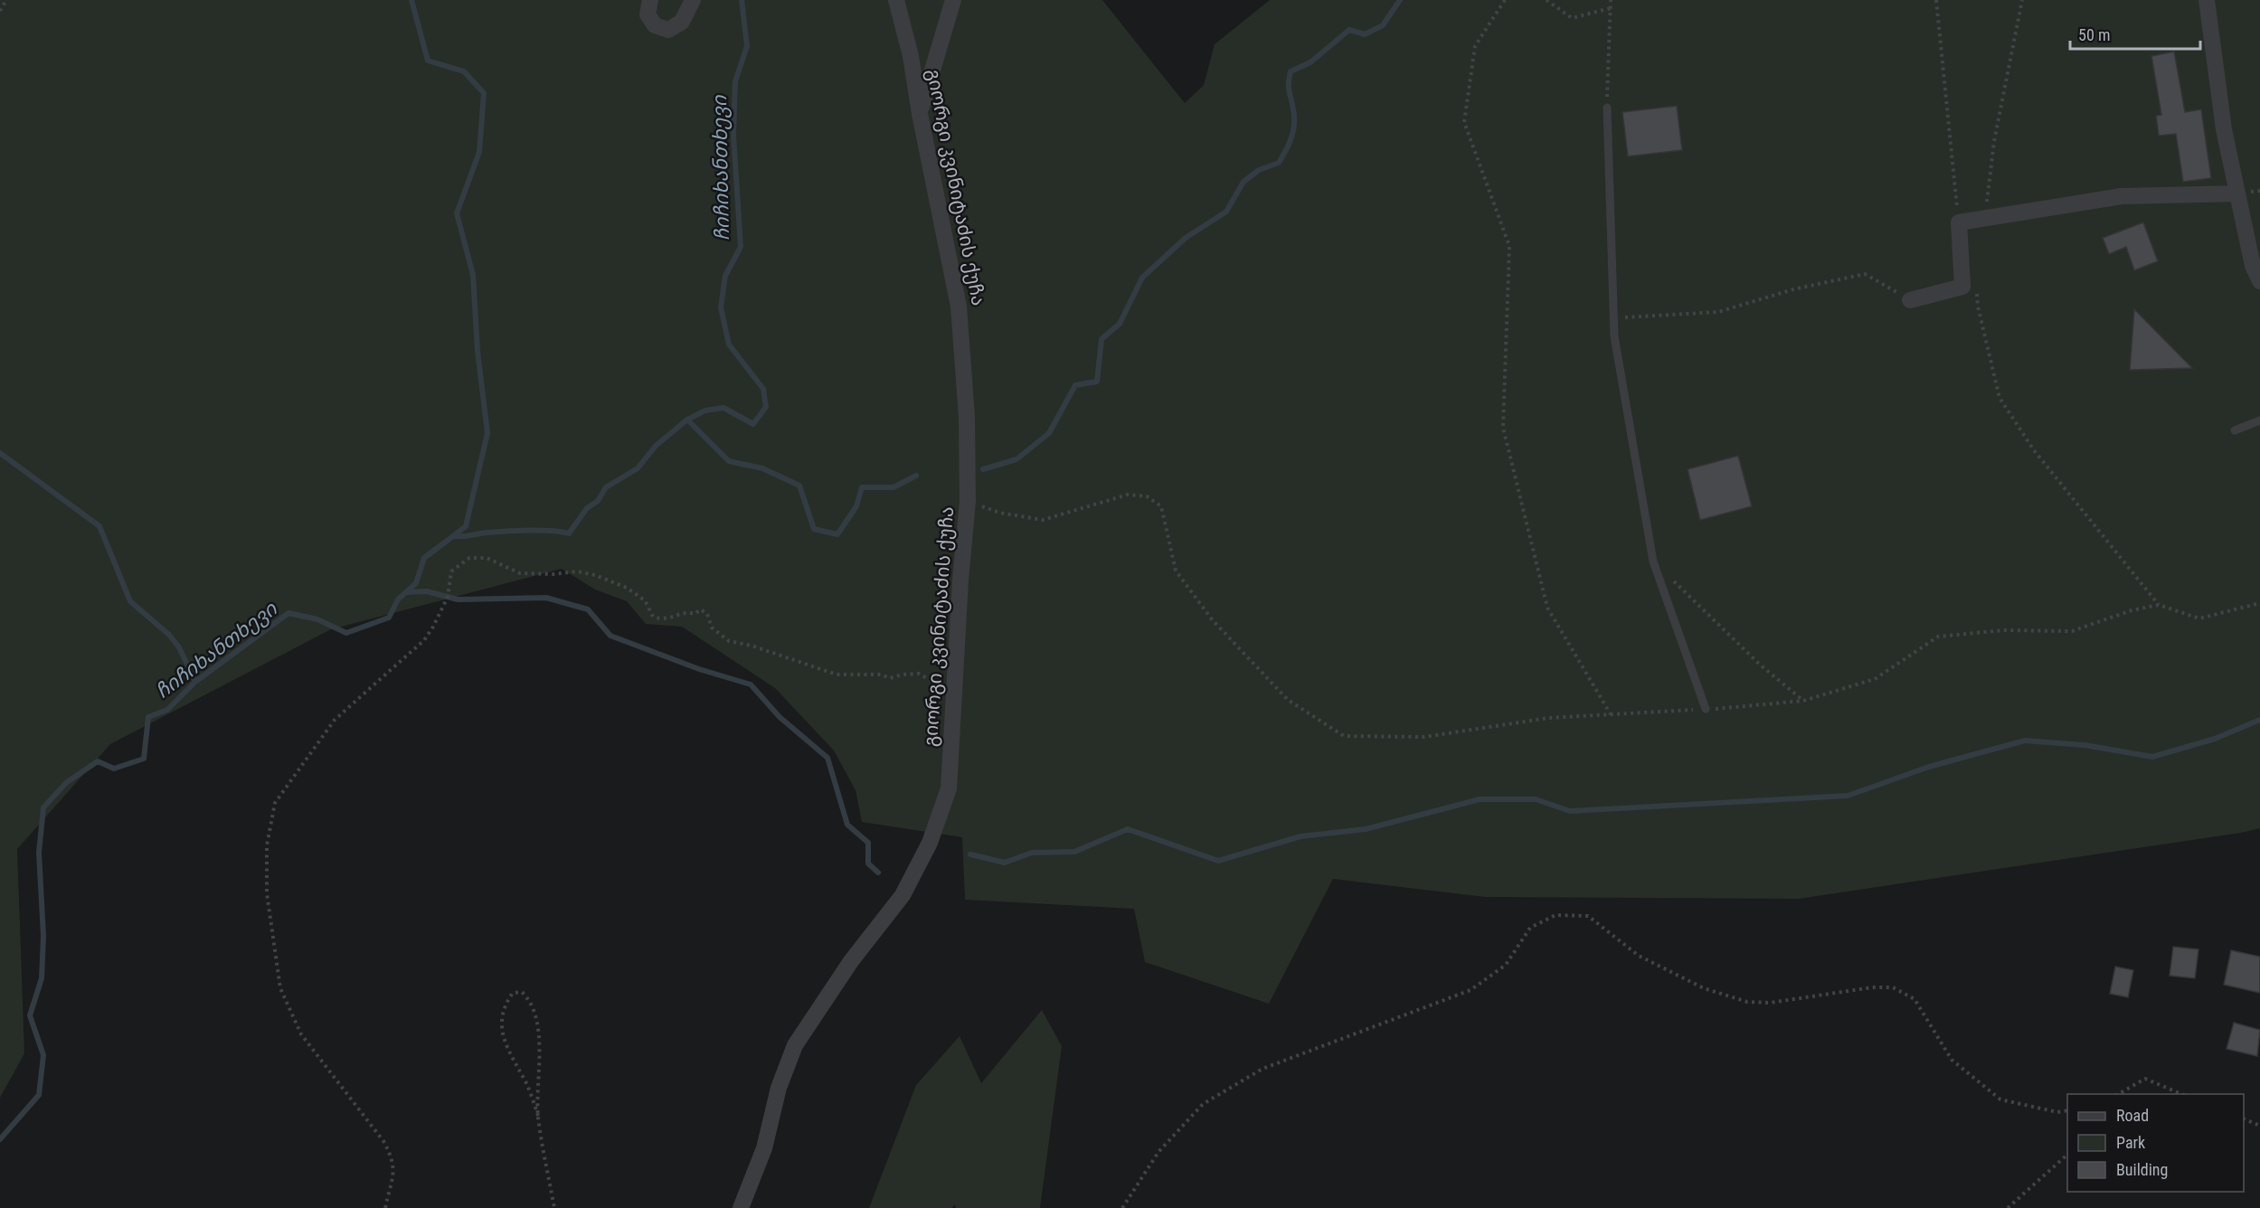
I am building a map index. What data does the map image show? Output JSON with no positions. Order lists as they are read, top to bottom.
{
  "streets": {
    "street": ["გიორგი კვინიტაძის ქუჩა"]
  },
  "water": ["ჩიჩიხანთხევი"],
  "legend": ["Road", "Park", "Building"],
  "scale_bar": "50 m"
}
